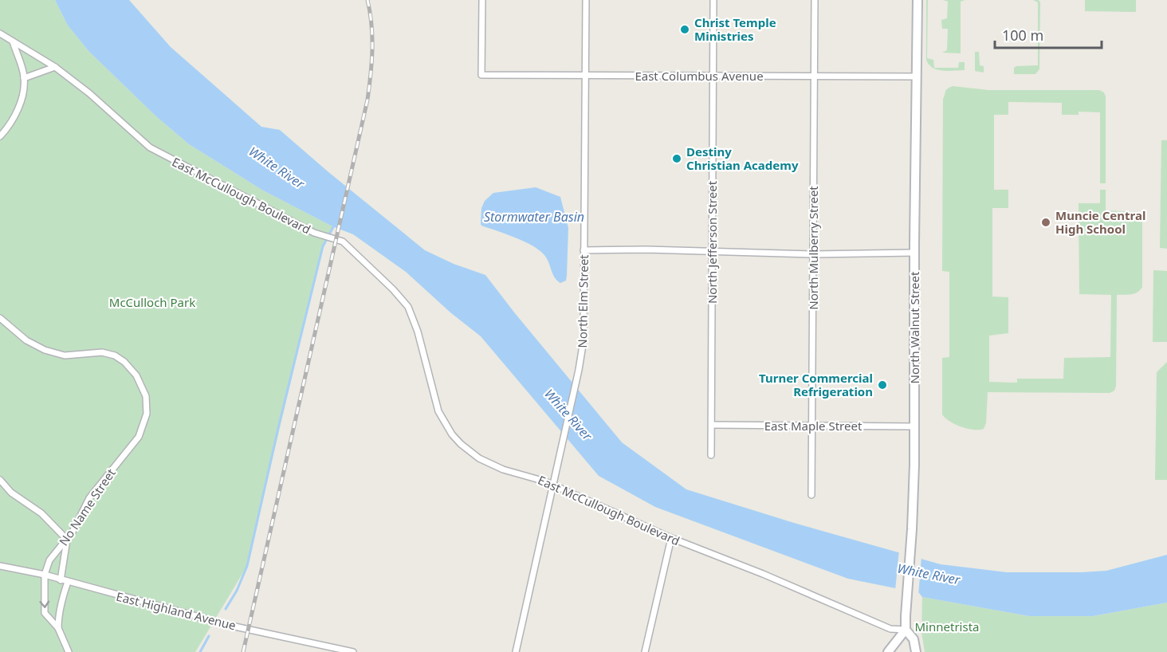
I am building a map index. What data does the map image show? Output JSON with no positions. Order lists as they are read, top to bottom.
{
  "streets": {
    "main road": ["North Walnut Street"],
    "street": [
      "East Columbus Avenue",
      "East McCullough Boulevard",
      "North Jefferson Street",
      "North Mulberry Street",
      "North Elm Street",
      "East Maple Street",
      "No Name Street",
      "East Highland Avenue"
    ]
  },
  "crossings": [
    ["East Columbus Avenue", "North Jefferson Street"],
    ["East Columbus Avenue", "North Mulberry Street"],
    ["East Columbus Avenue", "North Elm Street"],
    ["East Columbus Avenue", "North Walnut Street"],
    ["East McCullough Boulevard", "North Elm Street"],
    ["East McCullough Boulevard", "North Walnut Street"],
    ["North Jefferson Street", "East Maple Street"],
    ["North Mulberry Street", "East Maple Street"],
    ["North Walnut Street", "East Maple Street"],
    ["No Name Street", "East Highland Avenue"]
  ],
  "water": ["White River", "Stormwater Basin"],
  "parks": ["McCulloch Park", "Minnetrista"],
  "places": [
    "Christ Temple Ministries",
    "Destiny Christian Academy",
    "Muncie Central High School",
    "Turner Commercial Refrigeration"
  ],
  "scale_bar": "100 m"
}
